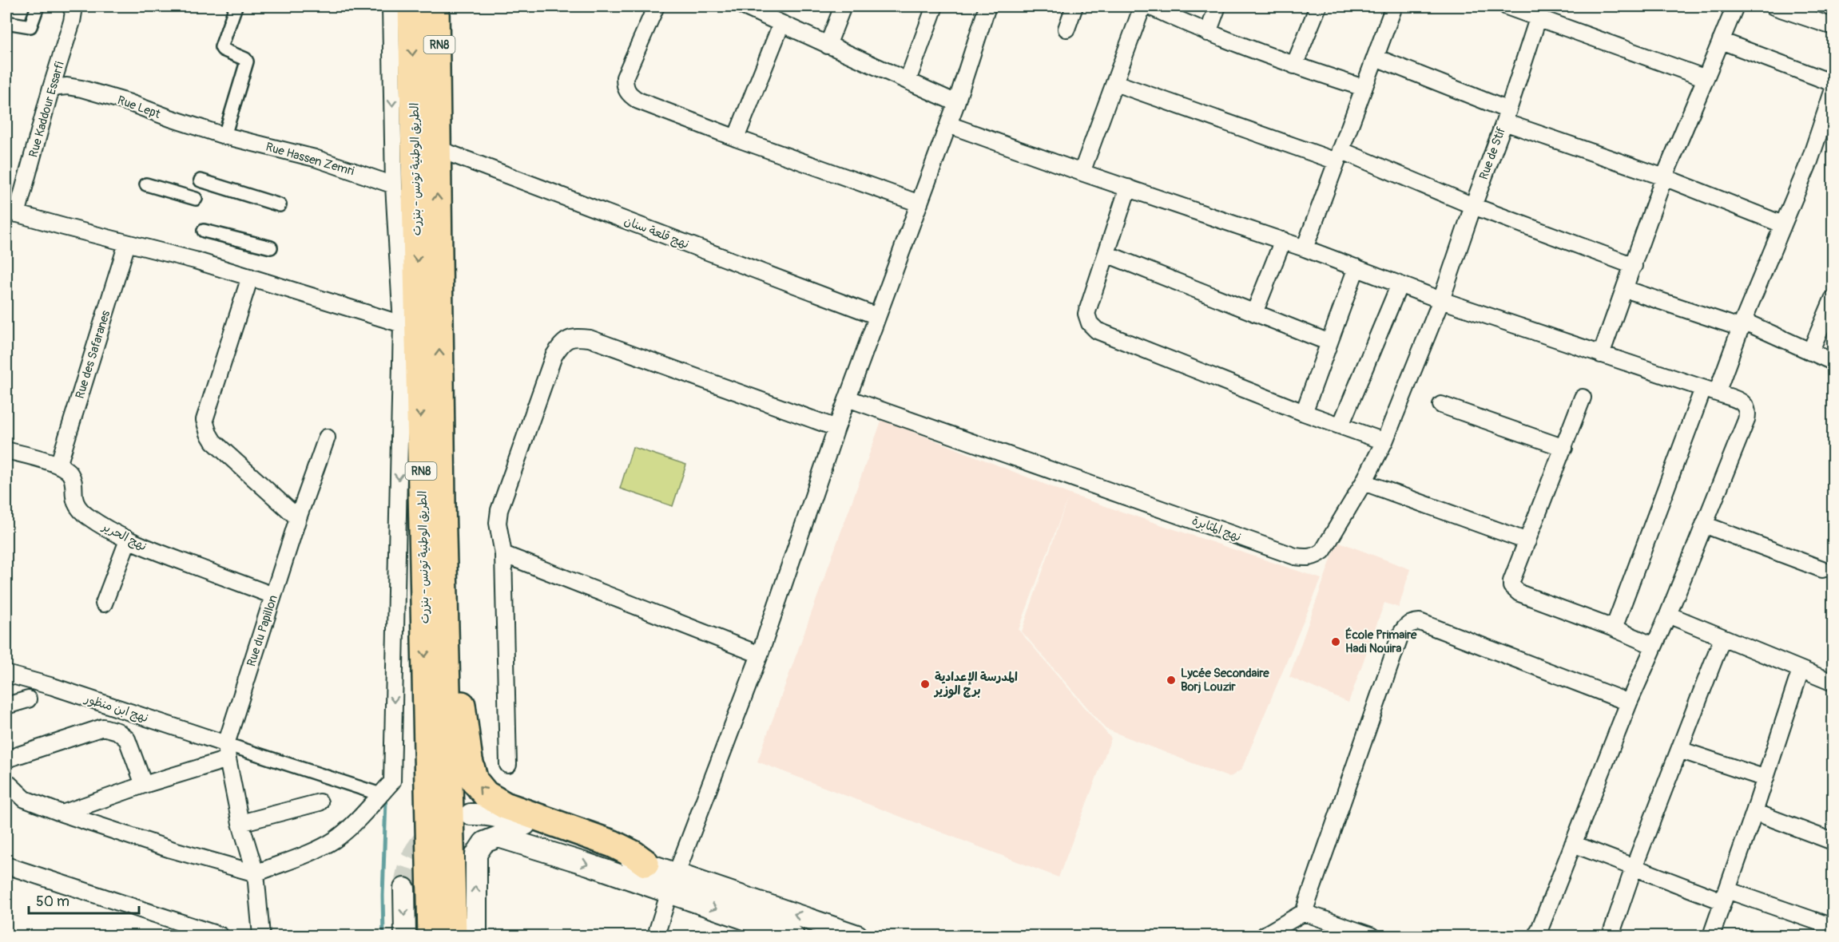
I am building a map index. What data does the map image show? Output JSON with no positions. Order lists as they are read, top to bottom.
{
  "streets": {
    "highway": ["RN8", "الطريق الوطنية تونس - بنزرت"],
    "street": [
      "Rue Lept",
      "Rue Kaddour Essarfi",
      "Rue de Stif",
      "Rue Hassen Zemri",
      "نهج قلعة سنان",
      "Rue des Safaranes",
      "نهج المثابرة",
      "نهج الحرير",
      "Rue du Papillon",
      "نهج ابن منظور"
    ]
  },
  "crossings": [
    ["RN8", "الطريق الوطنية تونس - بنزرت"],
    ["Rue Lept", "Rue Kaddour Essarfi"],
    ["Rue Lept", "Rue Hassen Zemri"],
    ["Rue de Stif", "نهج المثابرة"],
    ["الطريق الوطنية تونس - بنزرت", "نهج قلعة سنان"],
    ["Rue des Safaranes", "نهج الحرير"],
    ["نهج الحرير", "Rue du Papillon"],
    ["Rue du Papillon", "نهج ابن منظور"]
  ],
  "places": ["École Primaire Hadi Nouira", "Lycée Secondaire Borj Louzir", "المدرسة الإعدادية برج الوزير"],
  "scale_bar": "50 m"
}
